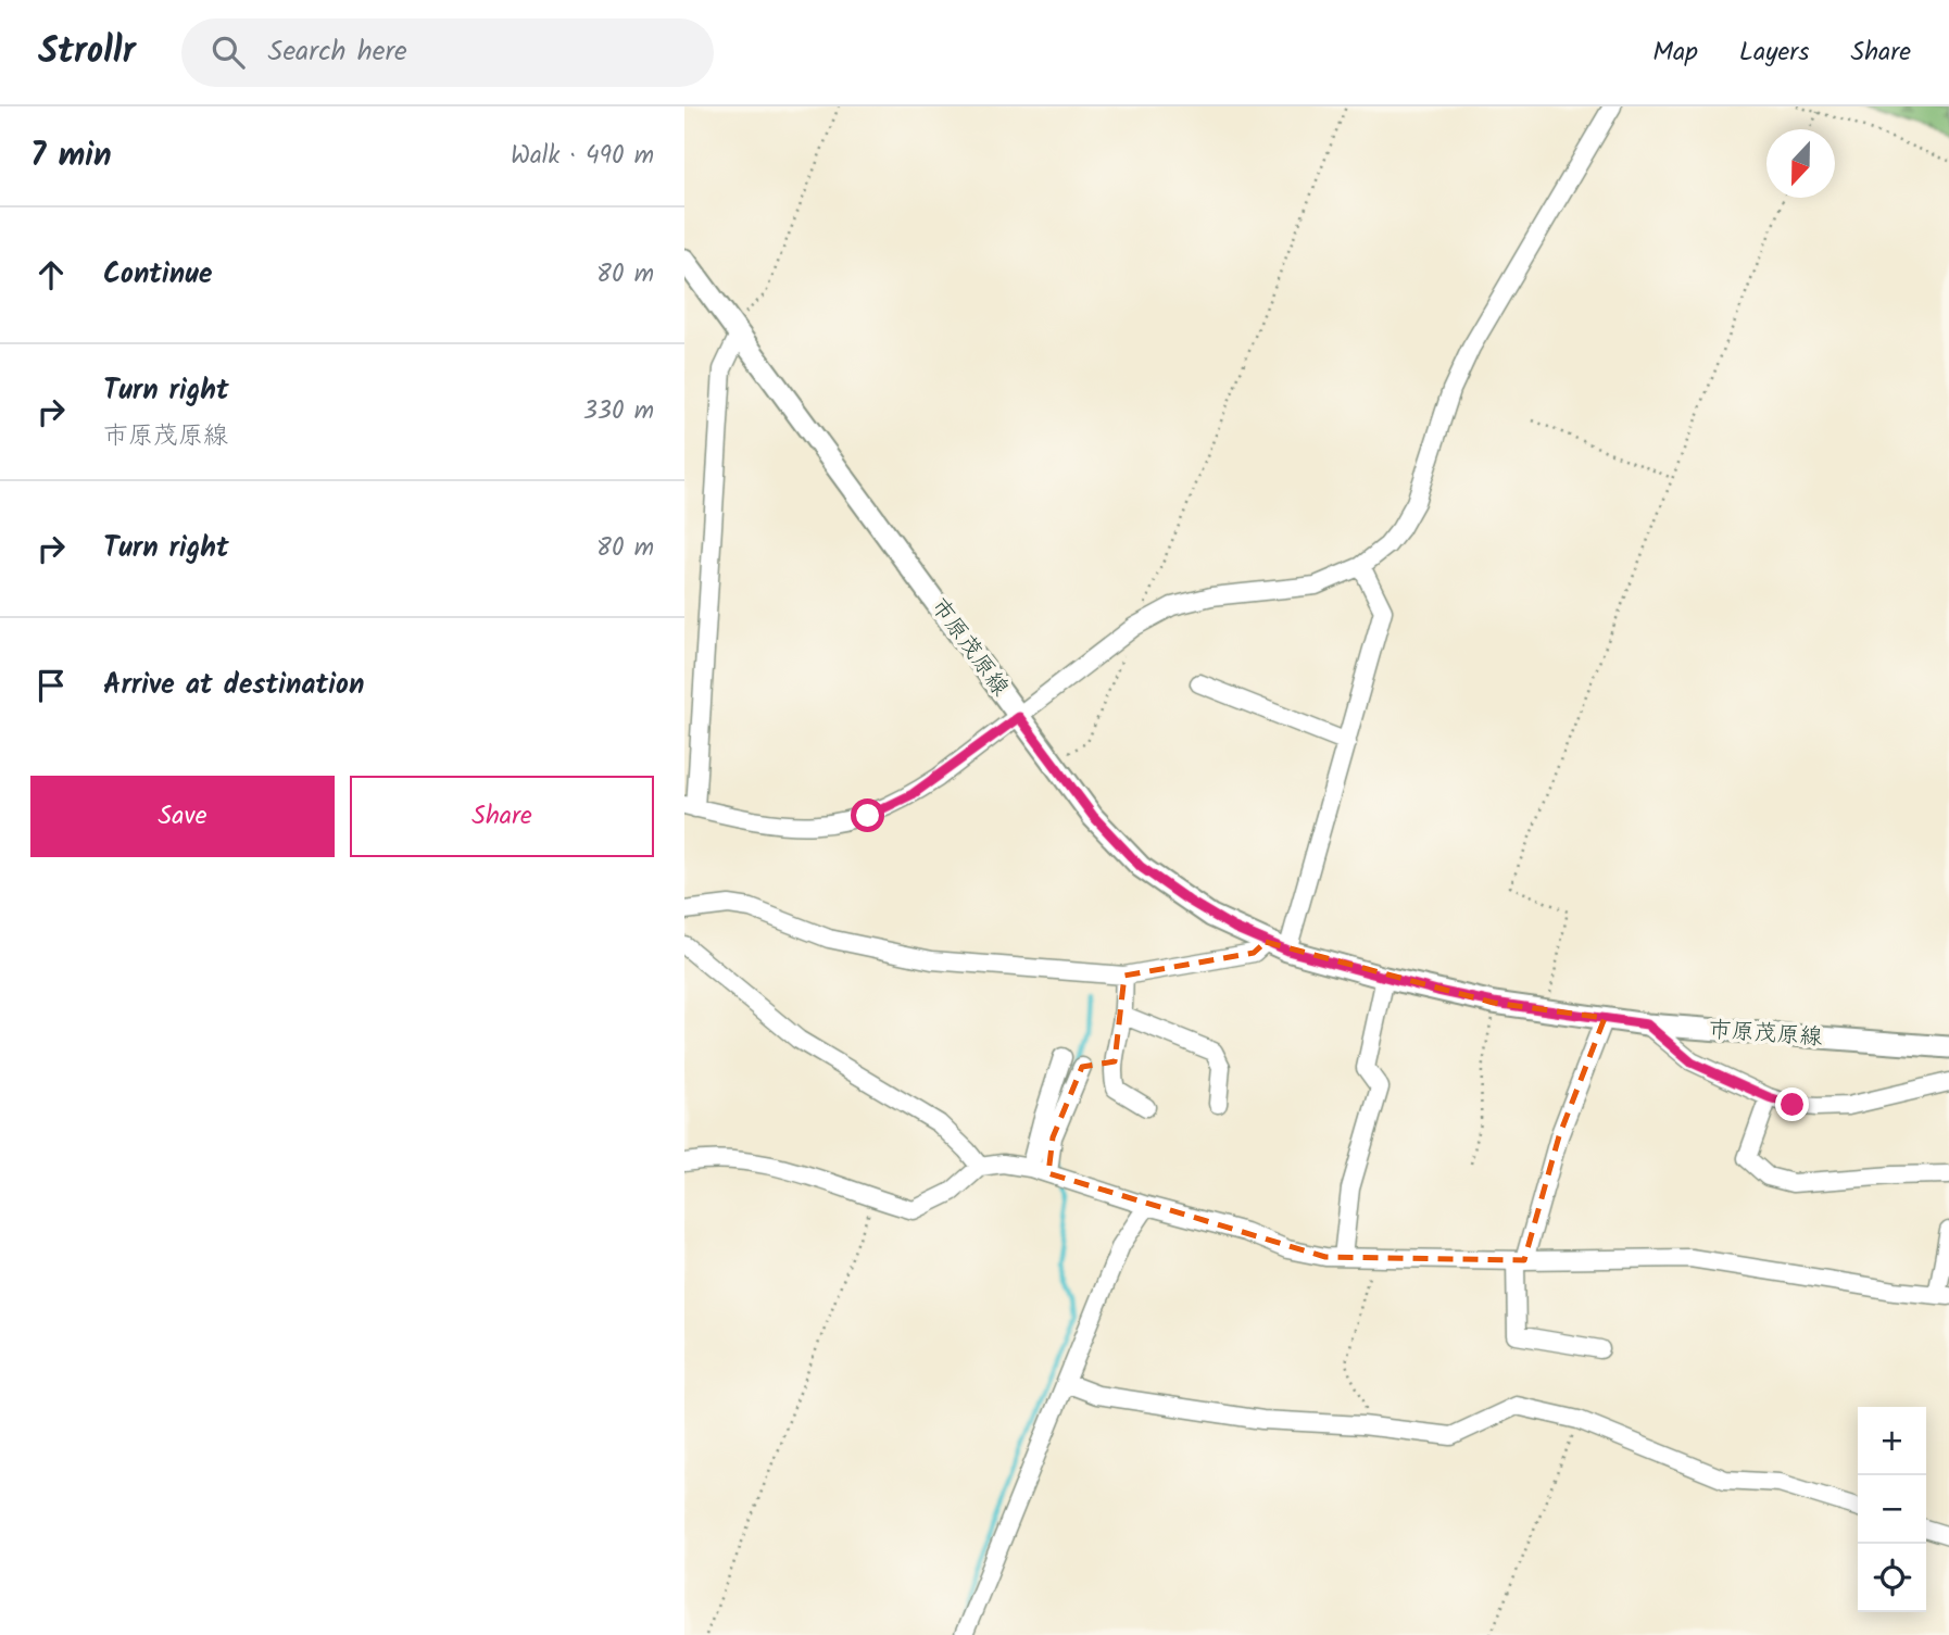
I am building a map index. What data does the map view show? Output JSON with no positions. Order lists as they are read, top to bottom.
{
  "streets": {
    "main road": ["市原茂原線"]
  },
  "north": "bottom",
  "page": {
    "header": "Strollr",
    "search": "Search here",
    "nav": ["Map", "Layers", "Share"],
    "heading": ["7 min", "Walk · 490 m"],
    "list": [
      ["Continue", "80 m"],
      ["Turn right", "市原茂原線", "330 m"],
      ["Turn right", "80 m"],
      "Arrive at destination"
    ],
    "buttons": ["Save", "Share"],
    "map_buttons": ["+", "−"]
  }
}
